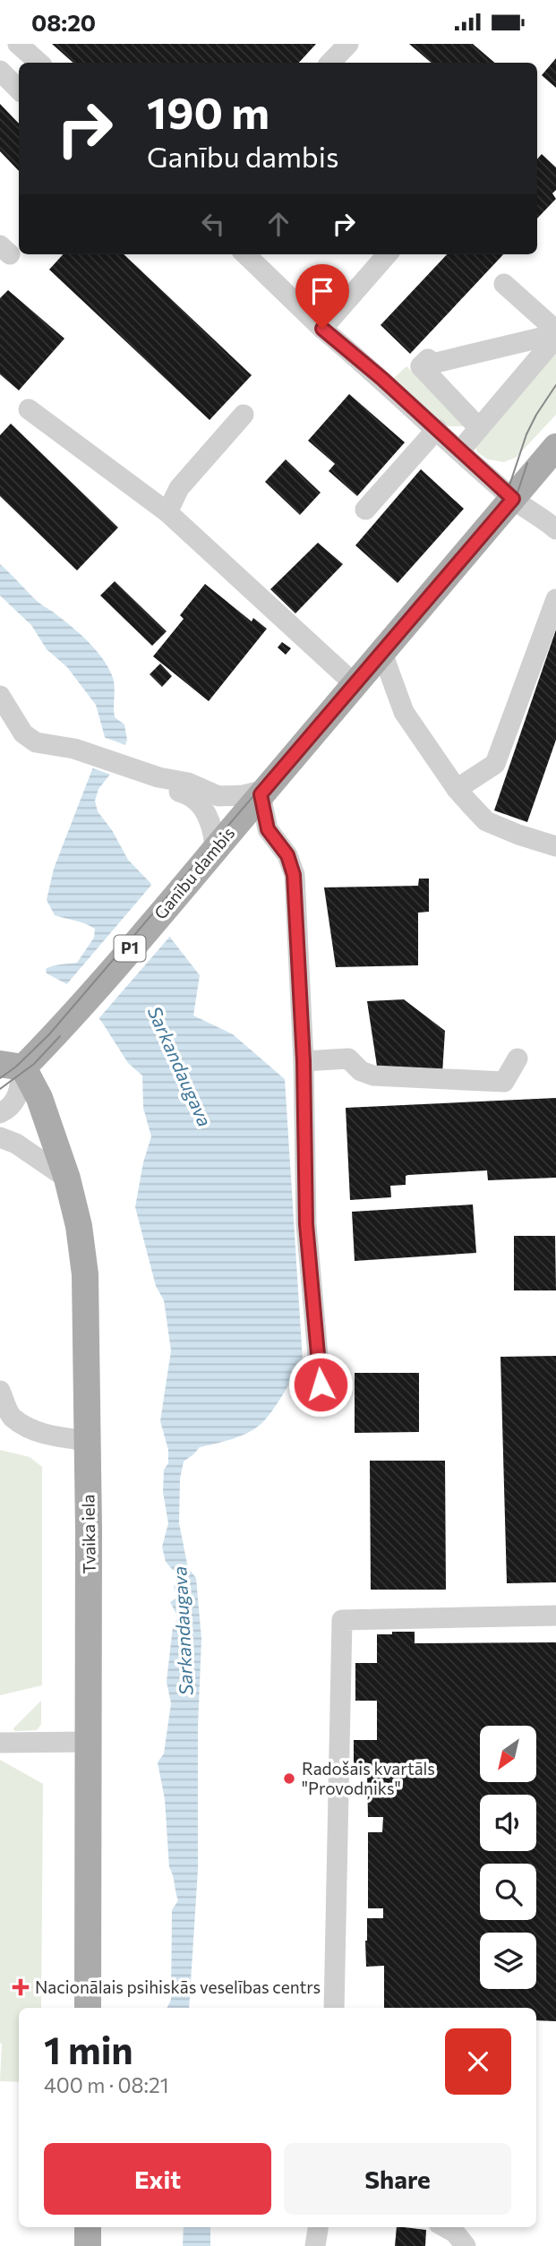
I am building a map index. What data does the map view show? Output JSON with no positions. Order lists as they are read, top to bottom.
{
  "streets": {
    "main road": ["Ganību dambis", "P1", "Tvaika iela"]
  },
  "crossings": [
    ["Ganību dambis", "Tvaika iela"]
  ],
  "water": ["Sarkandaugava"],
  "places": {
    "other": ["Radošais kvartāls \"Provodņiks\""],
    "health": ["Nacionālais psihiskās veselības centrs"]
  },
  "north": "bottom left",
  "page": {
    "status": "08:20",
    "turn": ["190 m", "Ganību dambis"],
    "heading": ["1 min", "400 m · 08:21"],
    "buttons": ["Exit", "Share"]
  }
}
